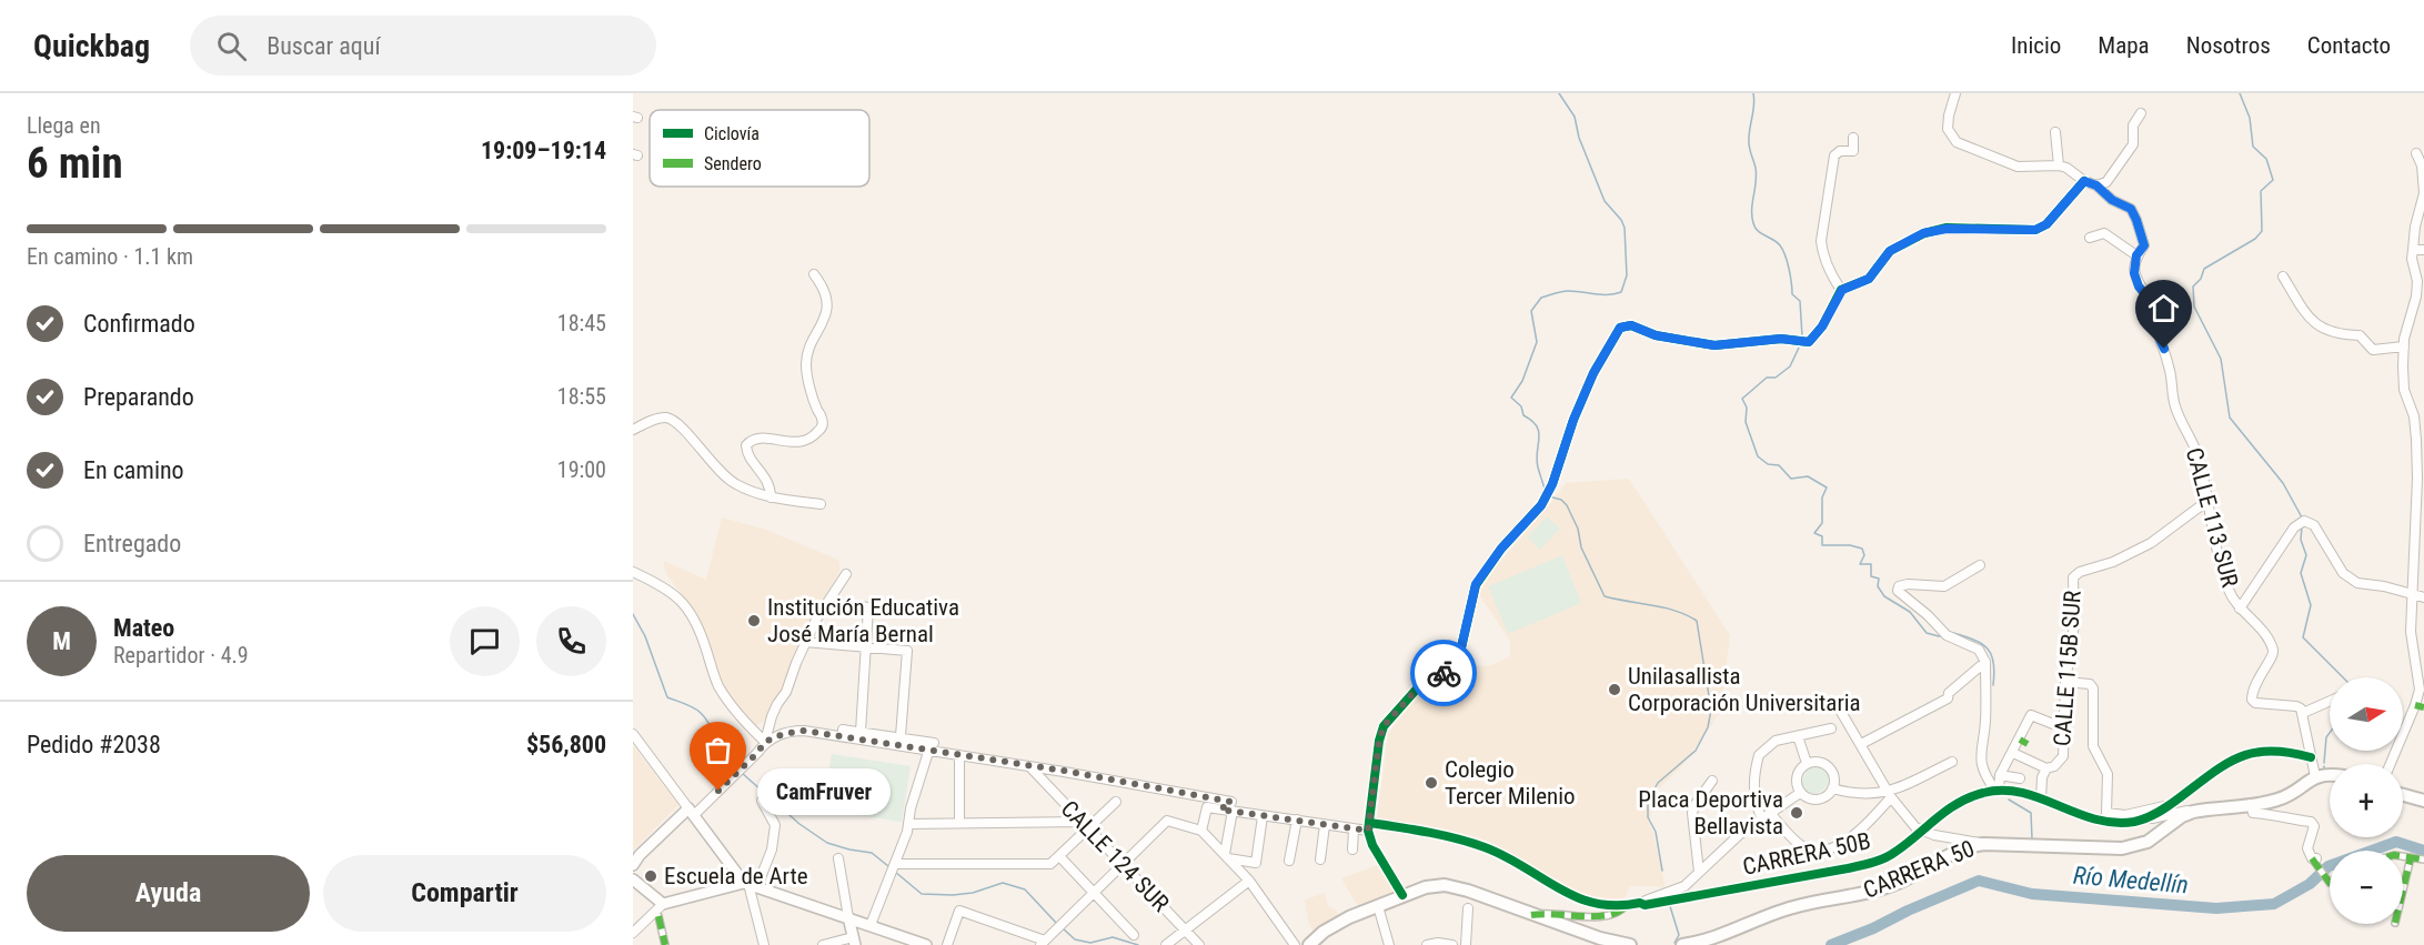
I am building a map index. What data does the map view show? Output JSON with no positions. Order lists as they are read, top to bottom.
{
  "streets": {
    "main road": ["CARRERA 50"],
    "street": [
      "CALLE 113 SUR",
      "CALLE 115B SUR",
      "CARRERA 50B",
      "CALLE 124 SUR"
    ]
  },
  "crossings": [
    ["CALLE 113 SUR", "CALLE 115B SUR"],
    ["CALLE 115B SUR", "CARRERA 50B"]
  ],
  "water": ["Río Medellín"],
  "places": [
    "Institución Educativa José María Bernal",
    "Unilasallista Corporación Universitaria",
    "Colegio Tercer Milenio",
    "CamFruver",
    "Placa Deportiva Bellavista",
    "Escuela de Arte"
  ],
  "legend": ["Ciclovía", "Sendero"],
  "north": "right",
  "page": {
    "header": "Quickbag",
    "search": "Buscar aquí",
    "nav": [
      "Inicio",
      "Mapa",
      "Nosotros",
      "Contacto"
    ],
    "heading": ["6 min", "Llega en", "19:09–19:14"],
    "panel": [
      "Mateo",
      "Repartidor · 4.9",
      "Pedido #2038",
      "$56,800"
    ],
    "bar": "En camino · 1.1 km",
    "list": [
      ["Confirmado", "18:45"],
      ["Preparando", "18:55"],
      ["En camino", "19:00"],
      "Entregado"
    ],
    "round": "M",
    "map_buttons": ["+", "−"],
    "bubble": "CamFruver",
    "buttons": ["Ayuda", "Compartir"]
  }
}
